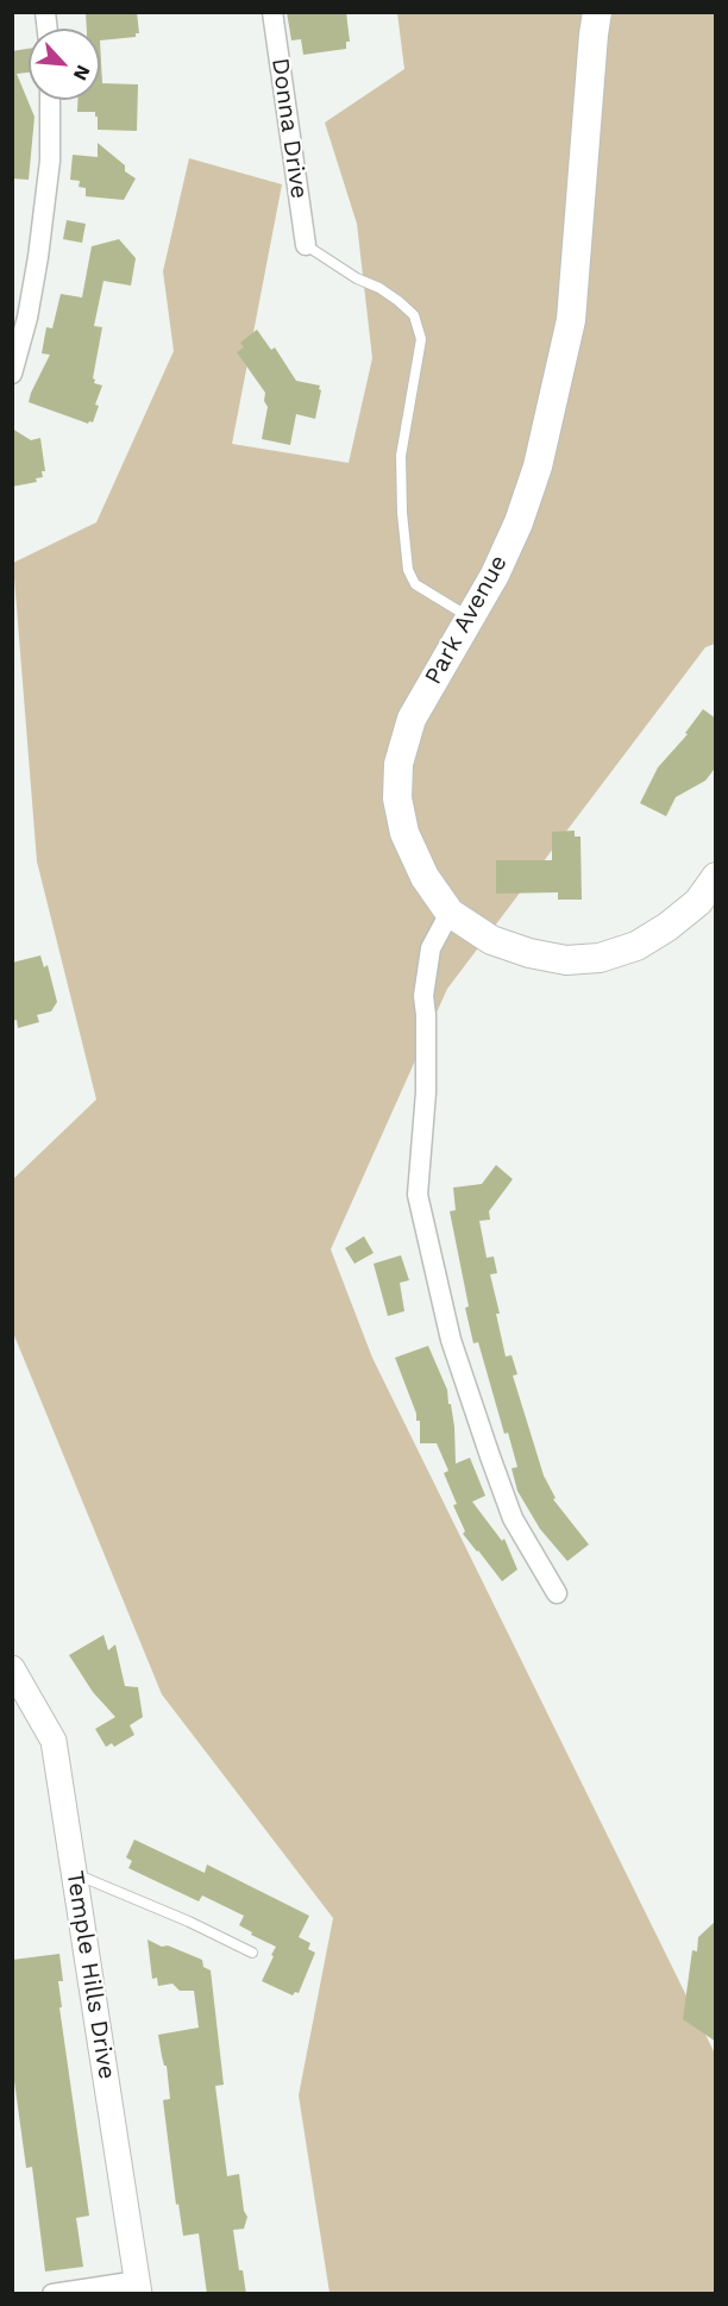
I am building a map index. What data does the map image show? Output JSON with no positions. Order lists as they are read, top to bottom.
{
  "streets": {
    "main road": ["Park Avenue"],
    "street": ["Donna Drive", "Temple Hills Drive"]
  },
  "north": "bottom right"
}
